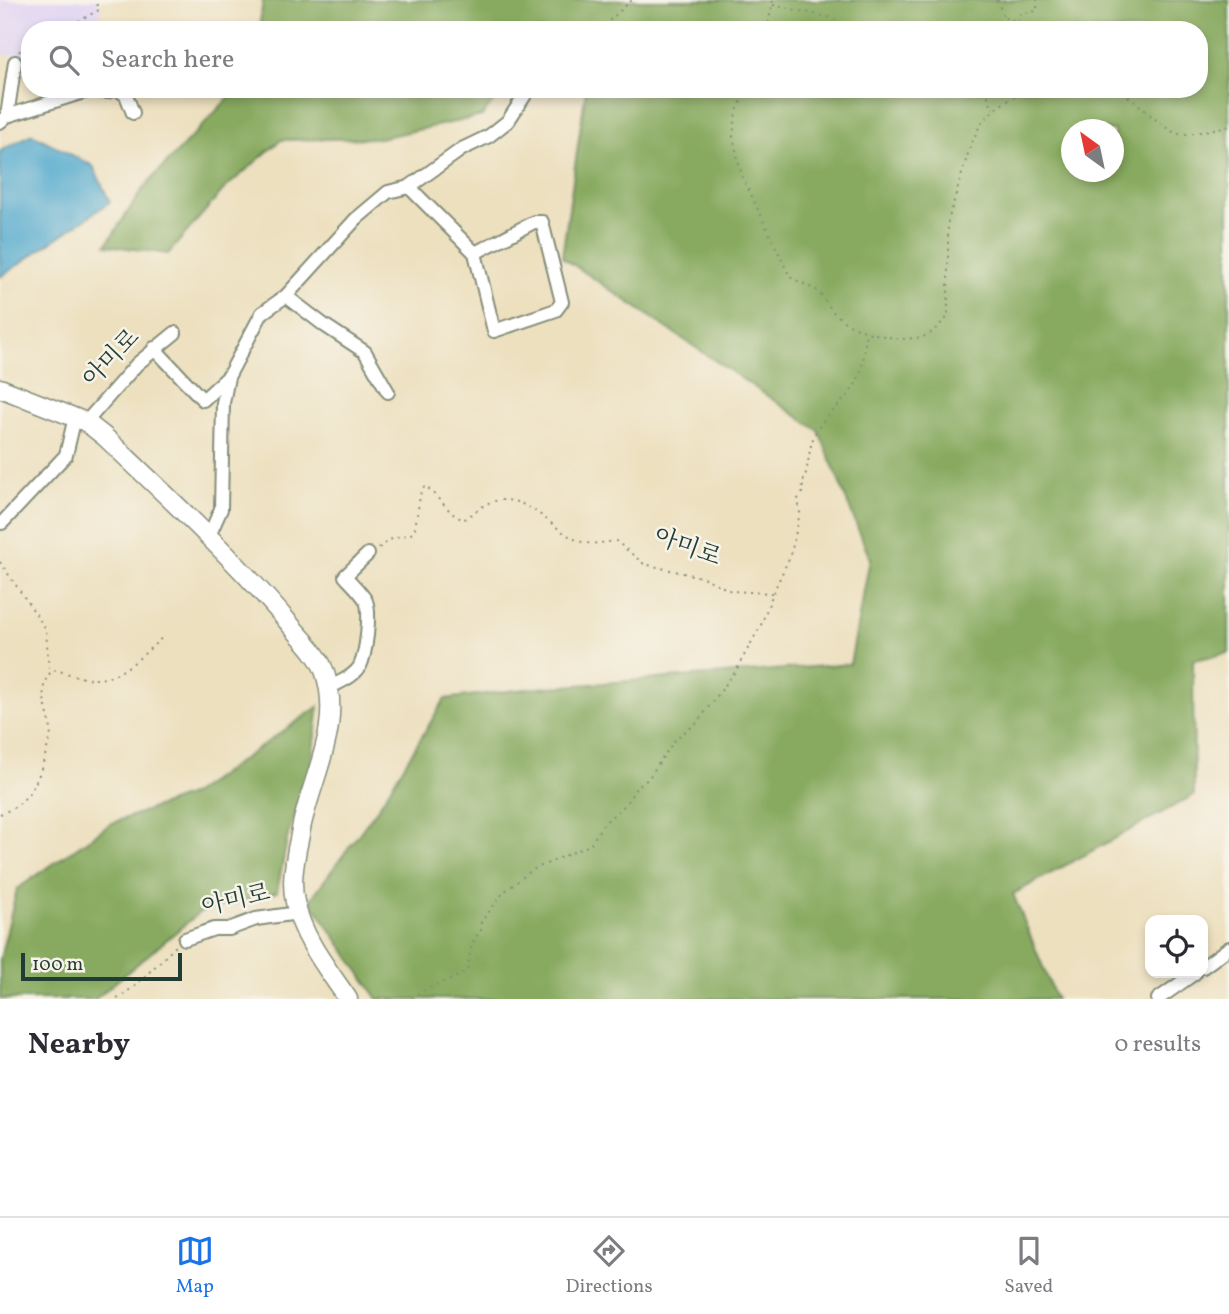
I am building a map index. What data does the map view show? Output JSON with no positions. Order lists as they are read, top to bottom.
{
  "streets": {
    "main road": ["아미로"]
  },
  "scale_bar": "100 m",
  "north": "top left",
  "page": {
    "search": "Search here",
    "scale": "100 m",
    "heading": ["Nearby", "0 results"],
    "nav": ["Map", "Directions", "Saved"]
  }
}
